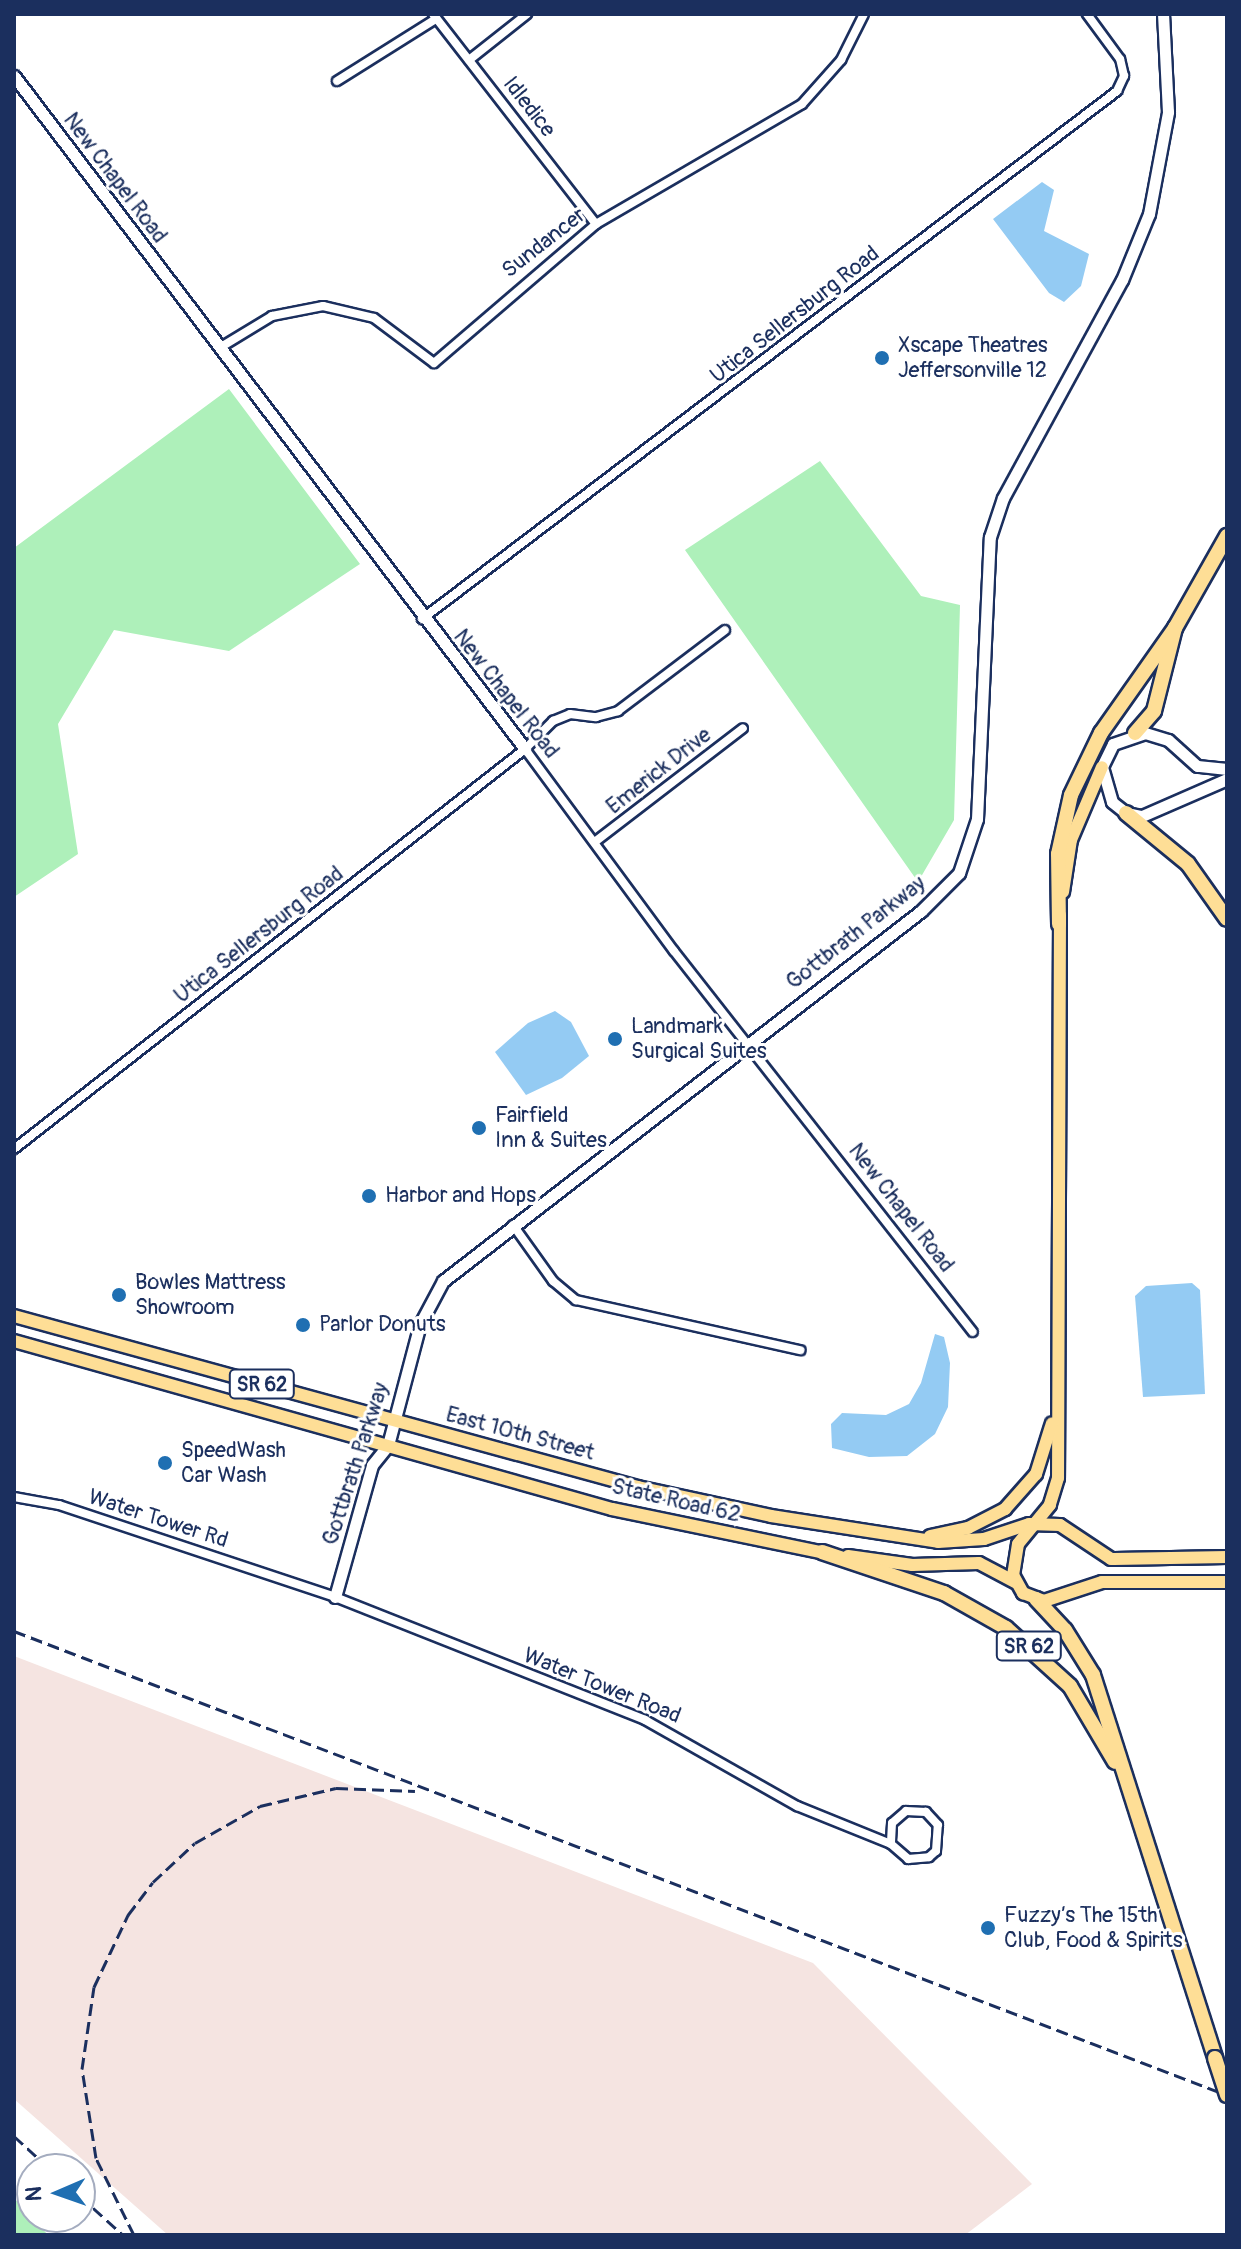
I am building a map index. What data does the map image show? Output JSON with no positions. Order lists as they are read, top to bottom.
{
  "streets": {
    "highway": ["SR 62"],
    "main road": ["East 10th Street", "State Road 62"],
    "street": [
      "Idledice",
      "New Chapel Road",
      "Sundancer",
      "Utica Sellersburg Road",
      "Emerick Drive",
      "Gottbrath Parkway",
      "Water Tower Rd",
      "Water Tower Road"
    ]
  },
  "crossings": [
    ["Idledice", "Sundancer"],
    ["New Chapel Road", "Sundancer"],
    ["New Chapel Road", "Utica Sellersburg Road"],
    ["New Chapel Road", "Emerick Drive"],
    ["New Chapel Road", "Gottbrath Parkway"],
    ["Gottbrath Parkway", "East 10th Street"],
    ["Gottbrath Parkway", "State Road 62"],
    ["Gottbrath Parkway", "Water Tower Road"],
    ["SR 62", "East 10th Street"],
    ["SR 62", "State Road 62"],
    ["Water Tower Rd", "Water Tower Road"]
  ],
  "places": [
    "Xscape Theatres Jeffersonville 12",
    "Landmark Surgical Suites",
    "Fairfield Inn & Suites",
    "Harbor and Hops",
    "Bowles Mattress Showroom",
    "Parlor Donuts",
    "SpeedWash Car Wash",
    "Fuzzy’s The 15th Club, Food & Spirits"
  ],
  "north": "left"
}
